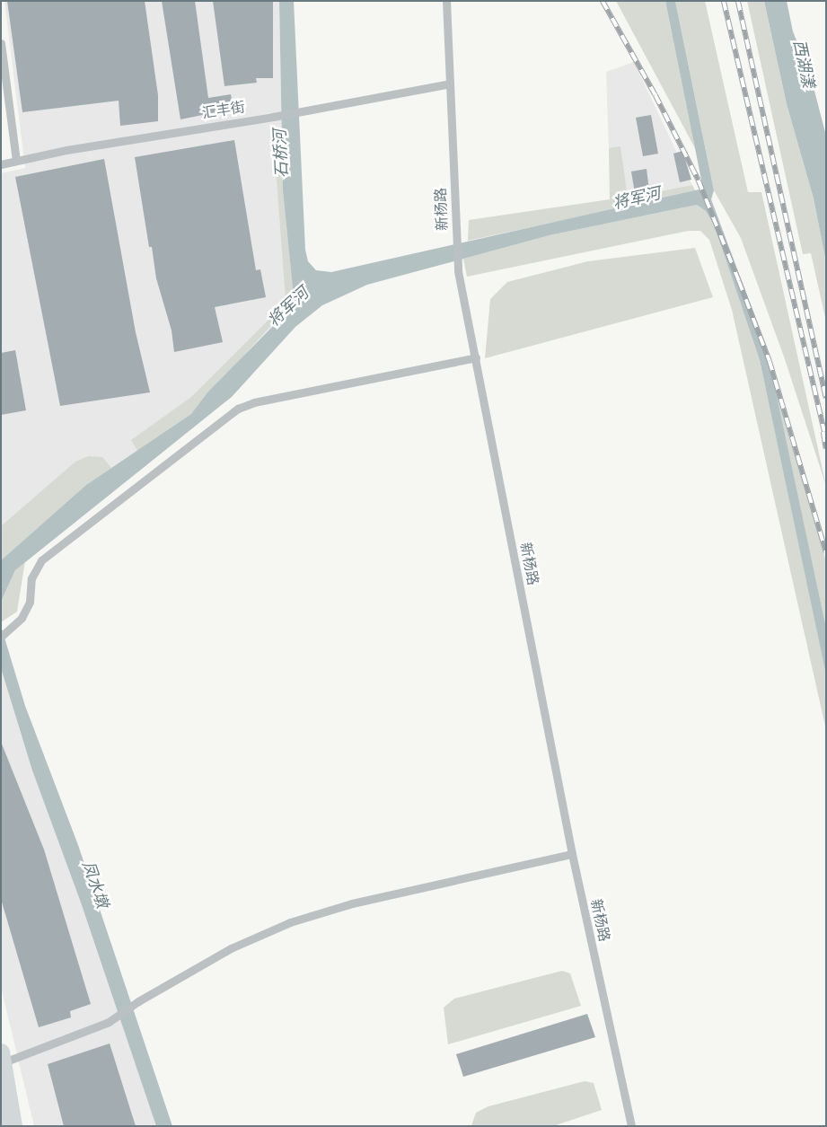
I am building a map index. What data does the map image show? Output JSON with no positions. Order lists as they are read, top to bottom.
{
  "streets": {
    "street": ["汇丰街", "新杨路"]
  },
  "crossings": [
    ["汇丰街", "新杨路"]
  ],
  "water": [
    "西湖漾",
    "石桥河",
    "将军河",
    "凤水墩"
  ]
}
